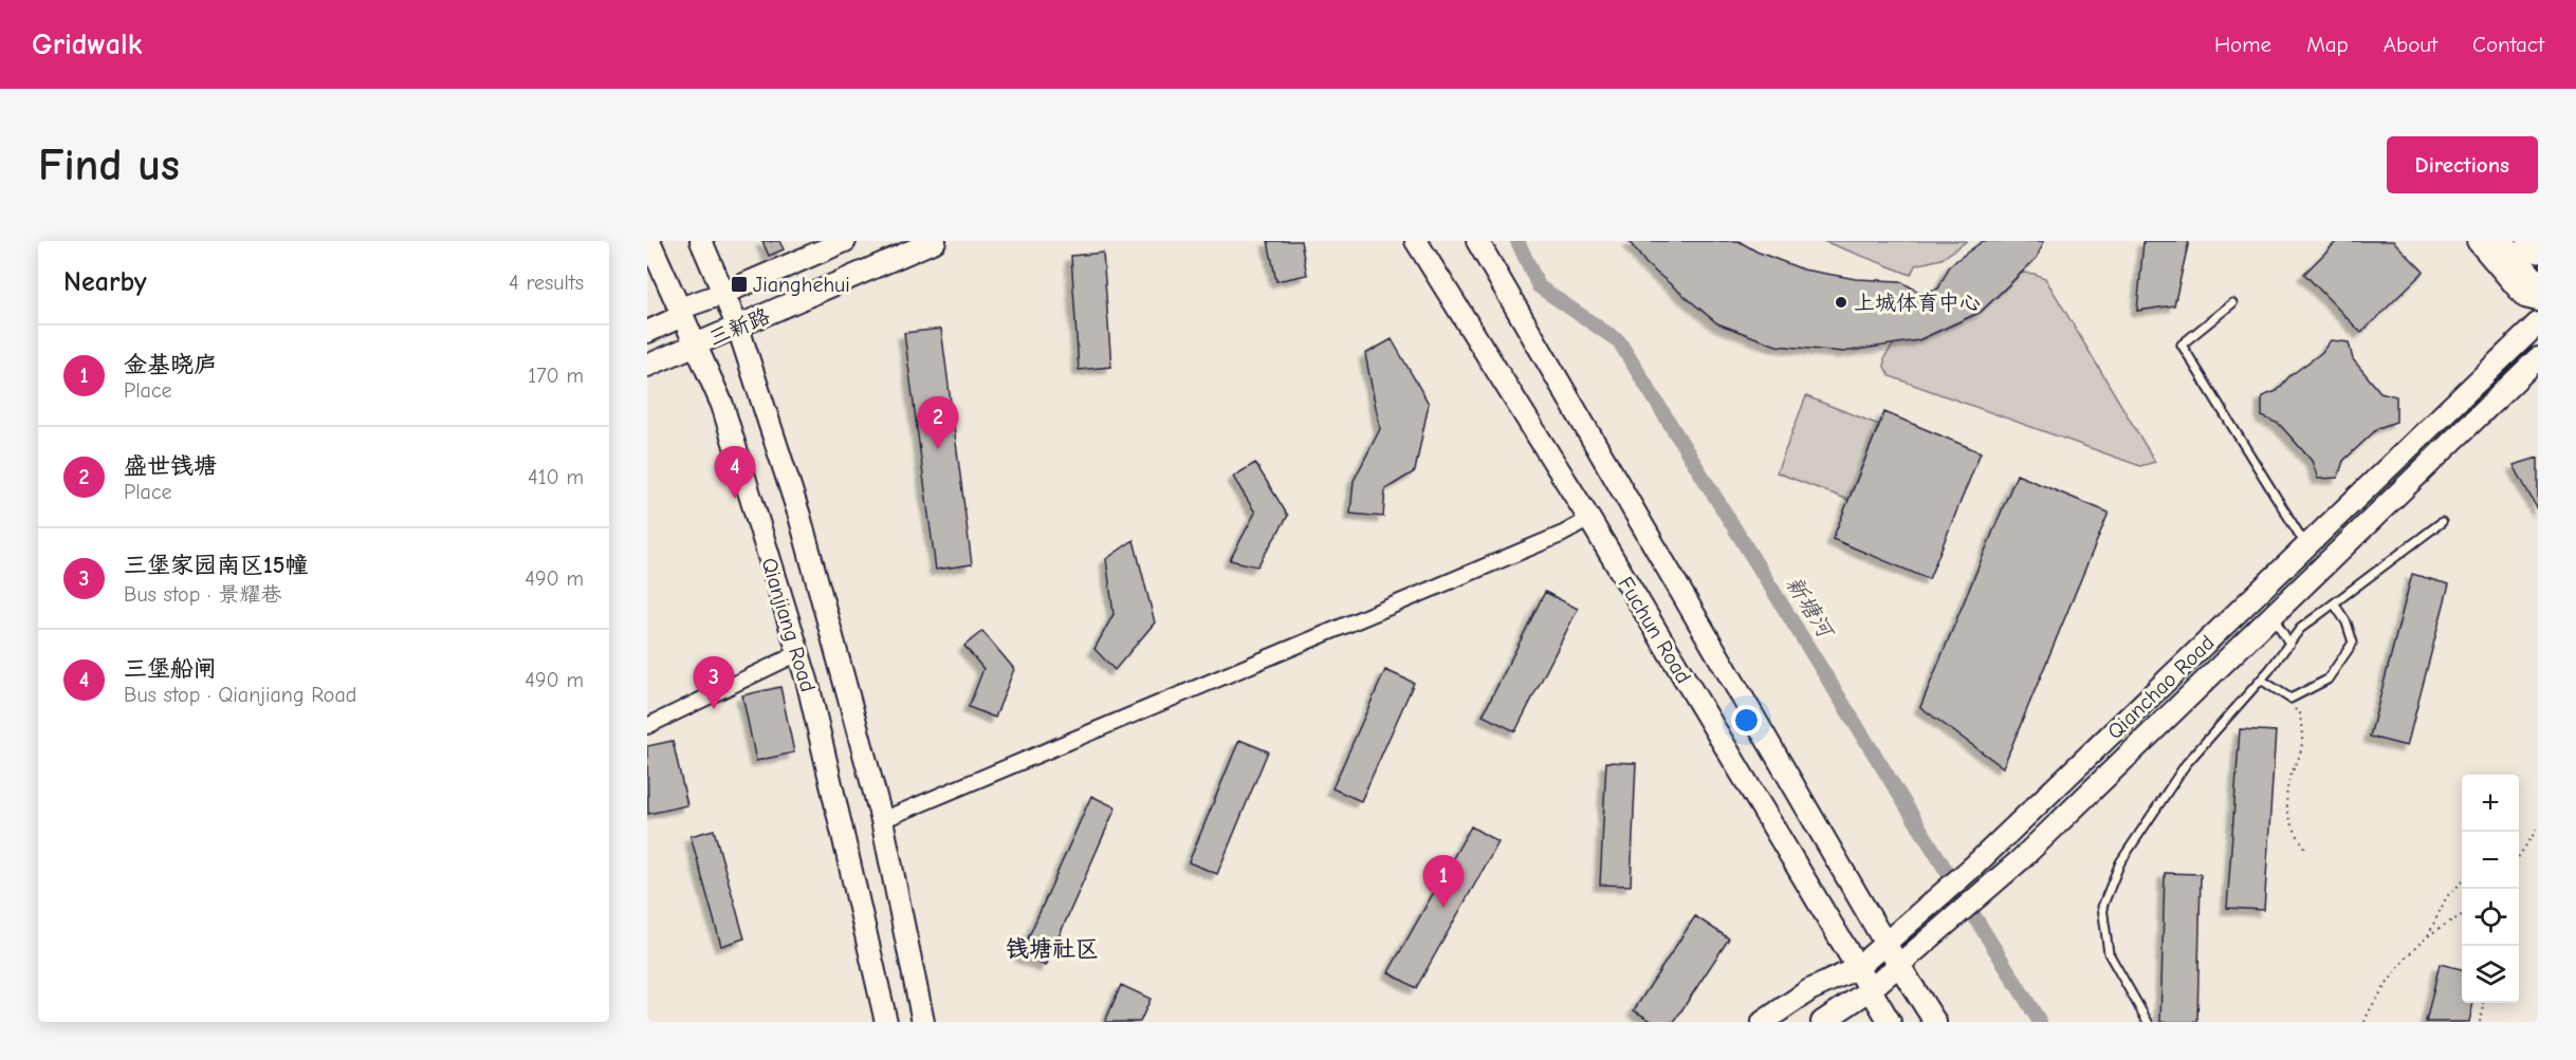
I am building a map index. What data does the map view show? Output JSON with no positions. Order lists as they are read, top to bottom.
{
  "streets": {
    "main road": [
      "三新路",
      "Qianjiang Road",
      "Fuchun Road",
      "Qianchao Road"
    ]
  },
  "crossings": [
    ["三新路", "Qianjiang Road"],
    ["Fuchun Road", "Qianchao Road"]
  ],
  "districts": ["钱塘社区"],
  "water": ["新塘河"],
  "places": {
    "transit": ["Jianghehui"],
    "other": ["上城体育中心"]
  },
  "page": {
    "header": "Gridwalk",
    "nav": [
      "Home",
      "Map",
      "About",
      "Contact"
    ],
    "buttons": "Directions",
    "title": "Find us",
    "heading": ["Nearby", "4 results"],
    "list": [
      {
        "mark": "1",
        "name": "金基晓庐",
        "note": "Place",
        "value": "170 m"
      },
      {
        "mark": "2",
        "name": "盛世钱塘",
        "note": "Place",
        "value": "410 m"
      },
      {
        "mark": "3",
        "name": "三堡家园南区15幢",
        "note": "Bus stop · 景耀巷",
        "value": "490 m"
      },
      {
        "mark": "4",
        "name": "三堡船闸",
        "note": "Bus stop · Qianjiang Road",
        "value": "490 m"
      }
    ],
    "pins": [
      "2",
      "4",
      "3",
      "1"
    ],
    "map_buttons": ["+", "−"]
  }
}
